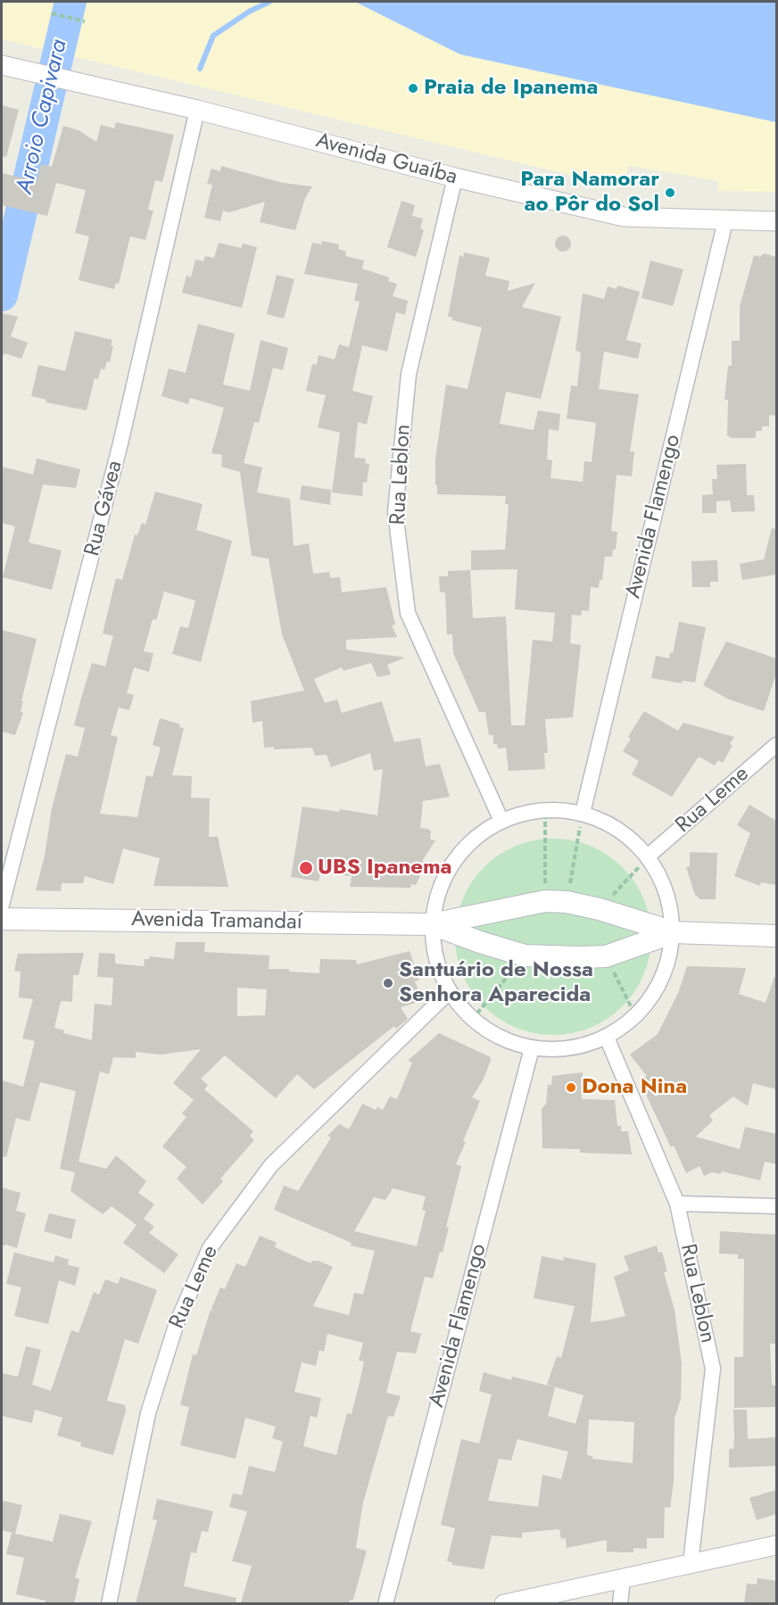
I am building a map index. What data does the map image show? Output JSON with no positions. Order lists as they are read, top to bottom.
{
  "streets": {
    "main road": ["Avenida Tramandaí"],
    "street": [
      "Avenida Guaíba",
      "Rua Leblon",
      "Rua Gávea",
      "Avenida Flamengo",
      "Rua Leme"
    ]
  },
  "crossings": [
    ["Avenida Guaíba", "Rua Leblon"],
    ["Avenida Guaíba", "Rua Gávea"],
    ["Avenida Guaíba", "Avenida Flamengo"]
  ],
  "water": ["Arroio Capivara"],
  "places": [
    "Praia de Ipanema",
    "Para Namorar ao Pôr do Sol",
    "UBS Ipanema",
    "Santuário de Nossa Senhora Aparecida",
    "Dona Nina"
  ]
}
